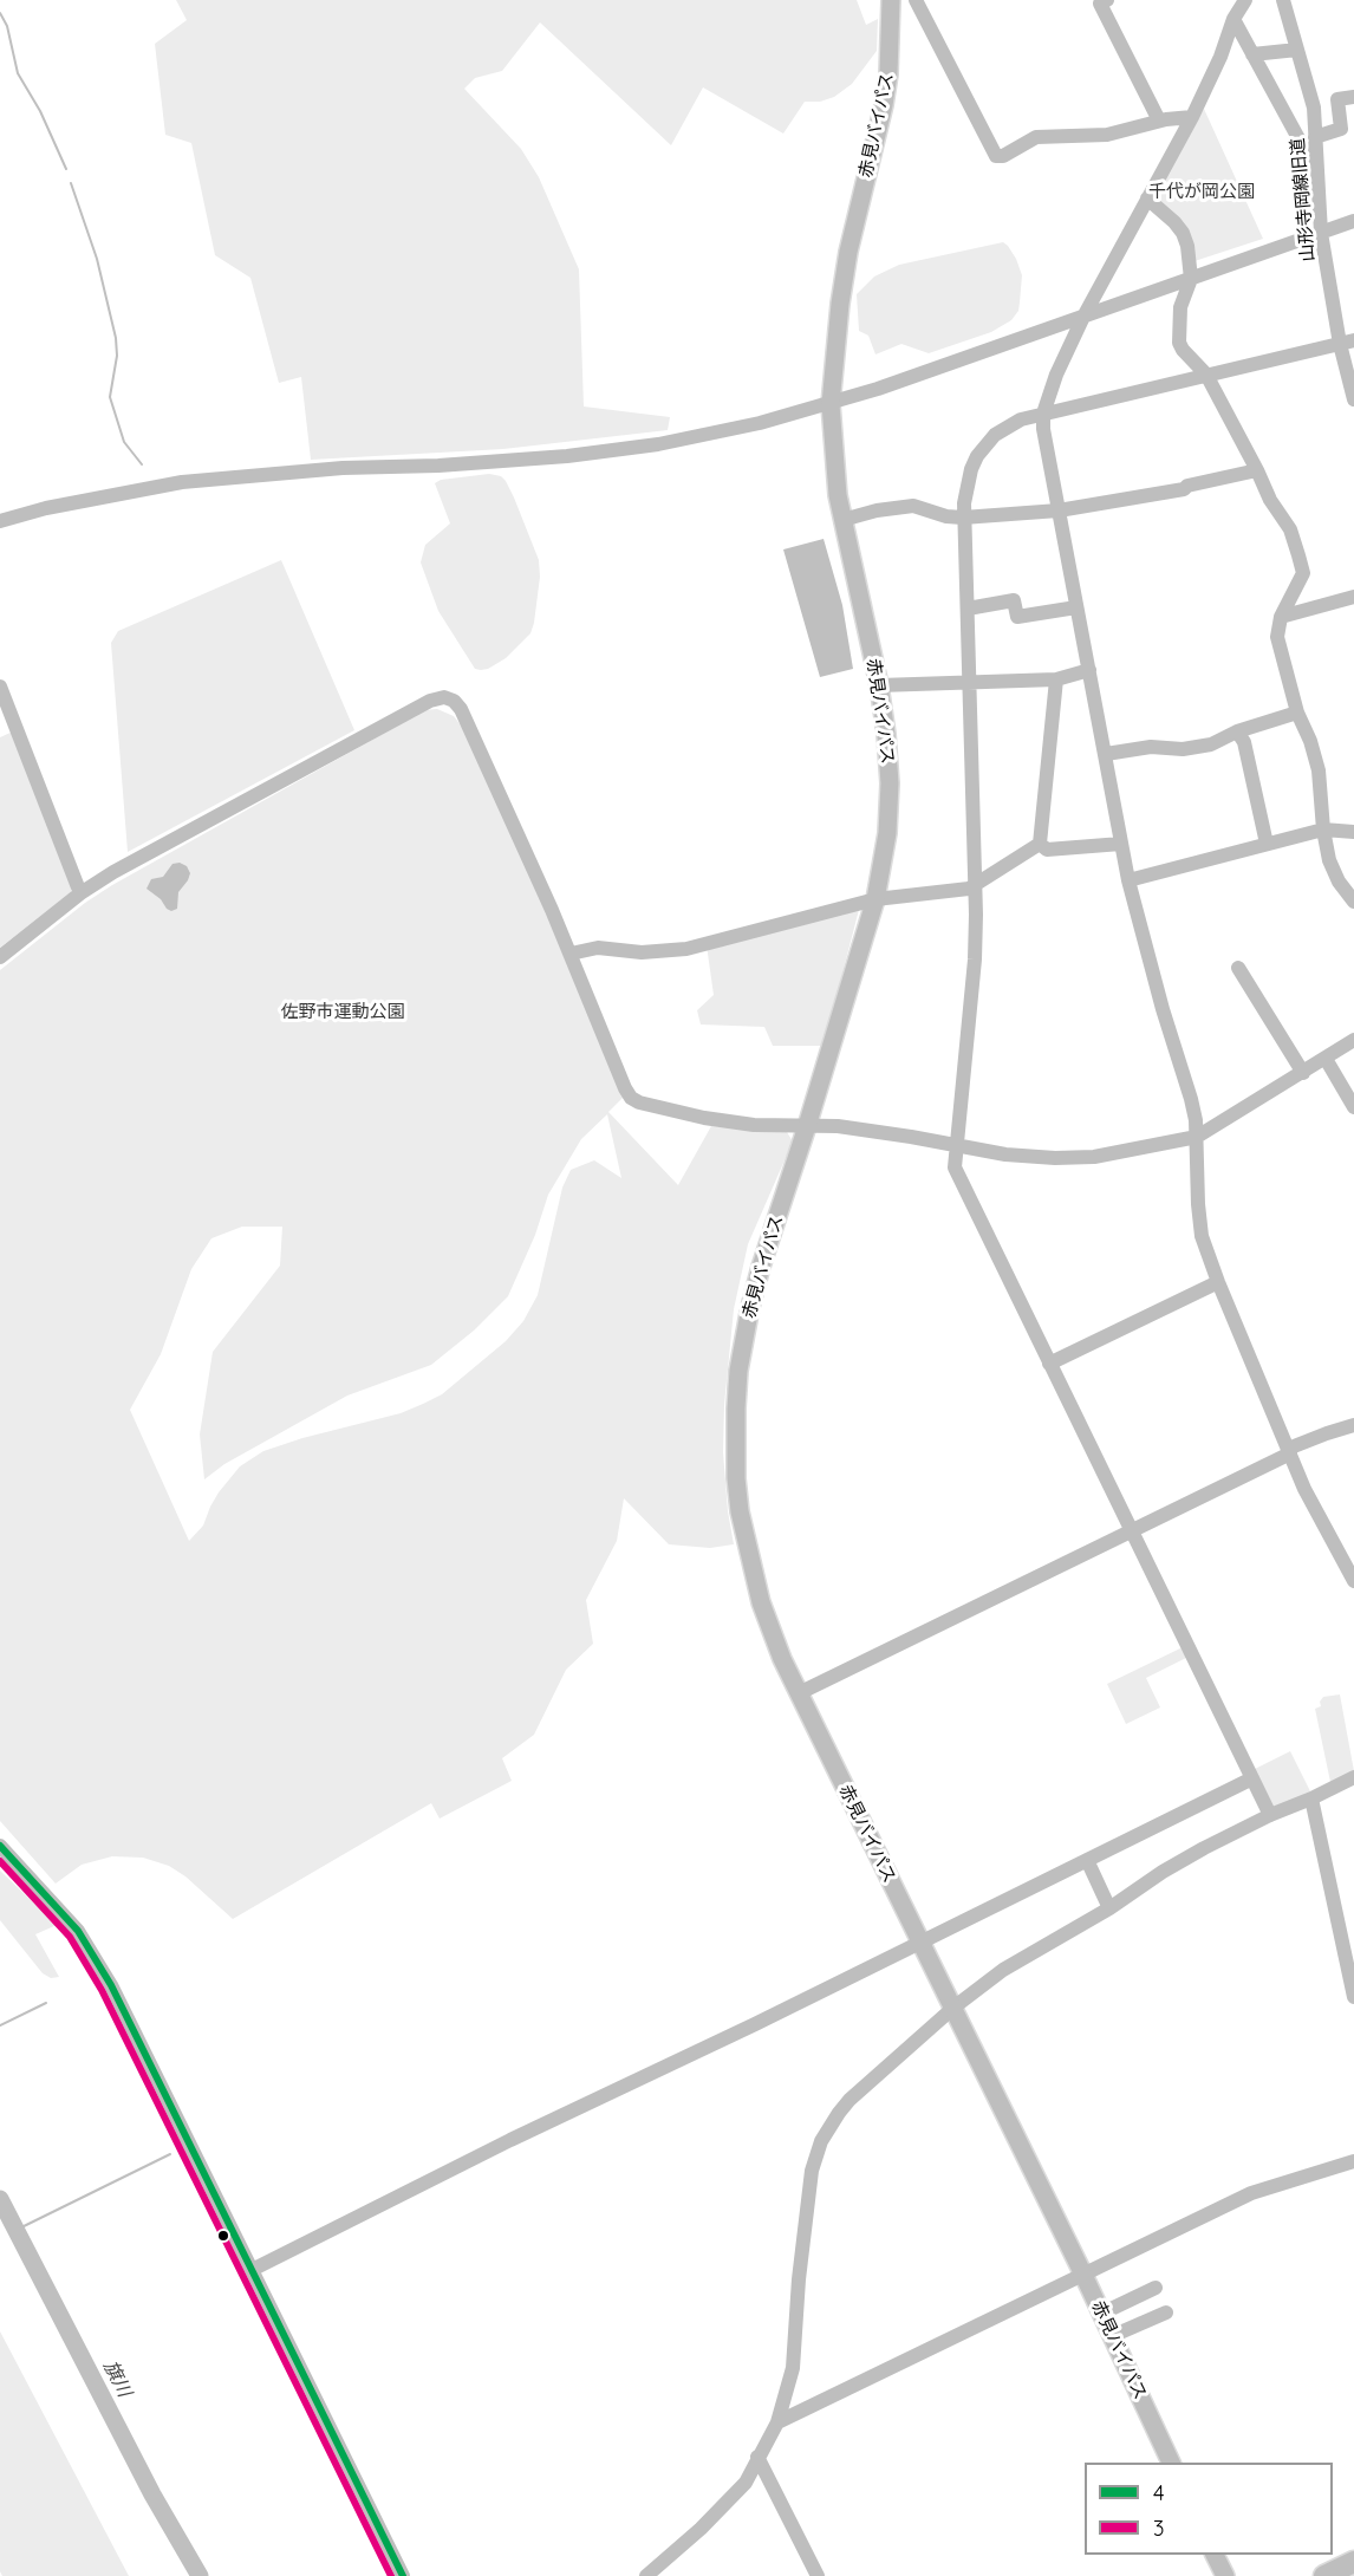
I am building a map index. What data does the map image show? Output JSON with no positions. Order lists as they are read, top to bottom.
{
  "streets": {
    "main road": ["赤見バイパス"],
    "street": ["山形寺岡線旧道"]
  },
  "water": ["旗川"],
  "parks": ["千代が岡公園", "佐野市運動公園"],
  "lines": ["transit line 4", "transit line 3"],
  "legend": ["4", "3"]
}
